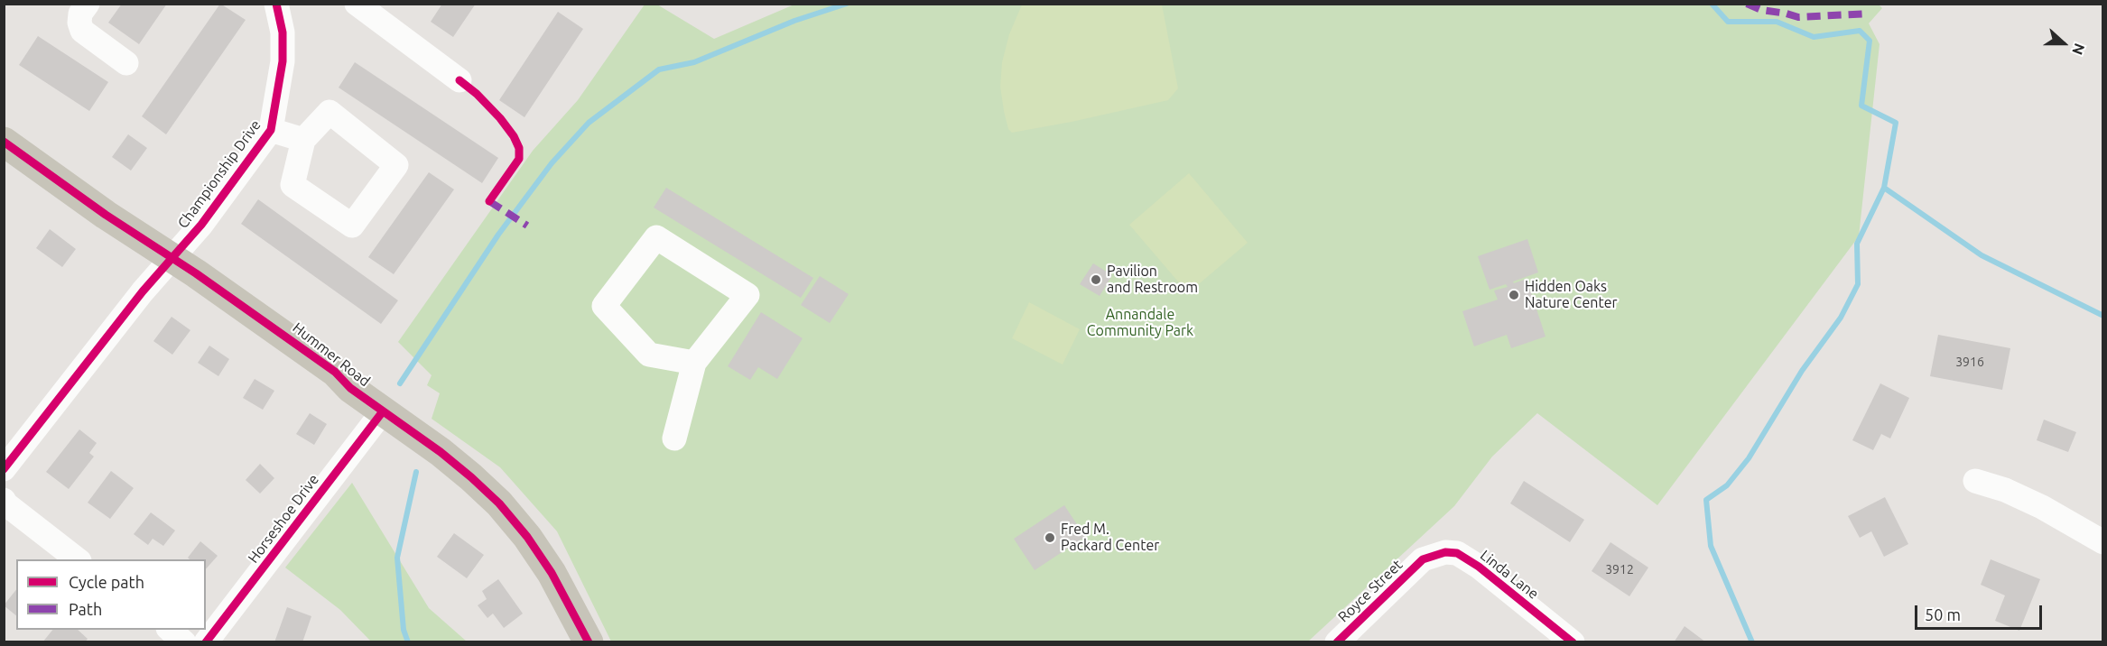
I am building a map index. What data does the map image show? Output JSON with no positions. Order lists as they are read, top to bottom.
{
  "streets": {
    "main road": ["Hummer Road"],
    "street": [
      "Championship Drive",
      "Horseshoe Drive",
      "Linda Lane",
      "Royce Street"
    ]
  },
  "crossings": [
    ["Championship Drive", "Hummer Road"],
    ["Hummer Road", "Horseshoe Drive"],
    ["Linda Lane", "Royce Street"]
  ],
  "parks": ["Annandale Community Park"],
  "places": ["Pavilion and Restroom", "Hidden Oaks Nature Center", "Fred M. Packard Center"],
  "house_numbers": ["3916", "3912"],
  "legend": ["Cycle path", "Path"],
  "scale_bar": "50 m",
  "north": "right"
}
